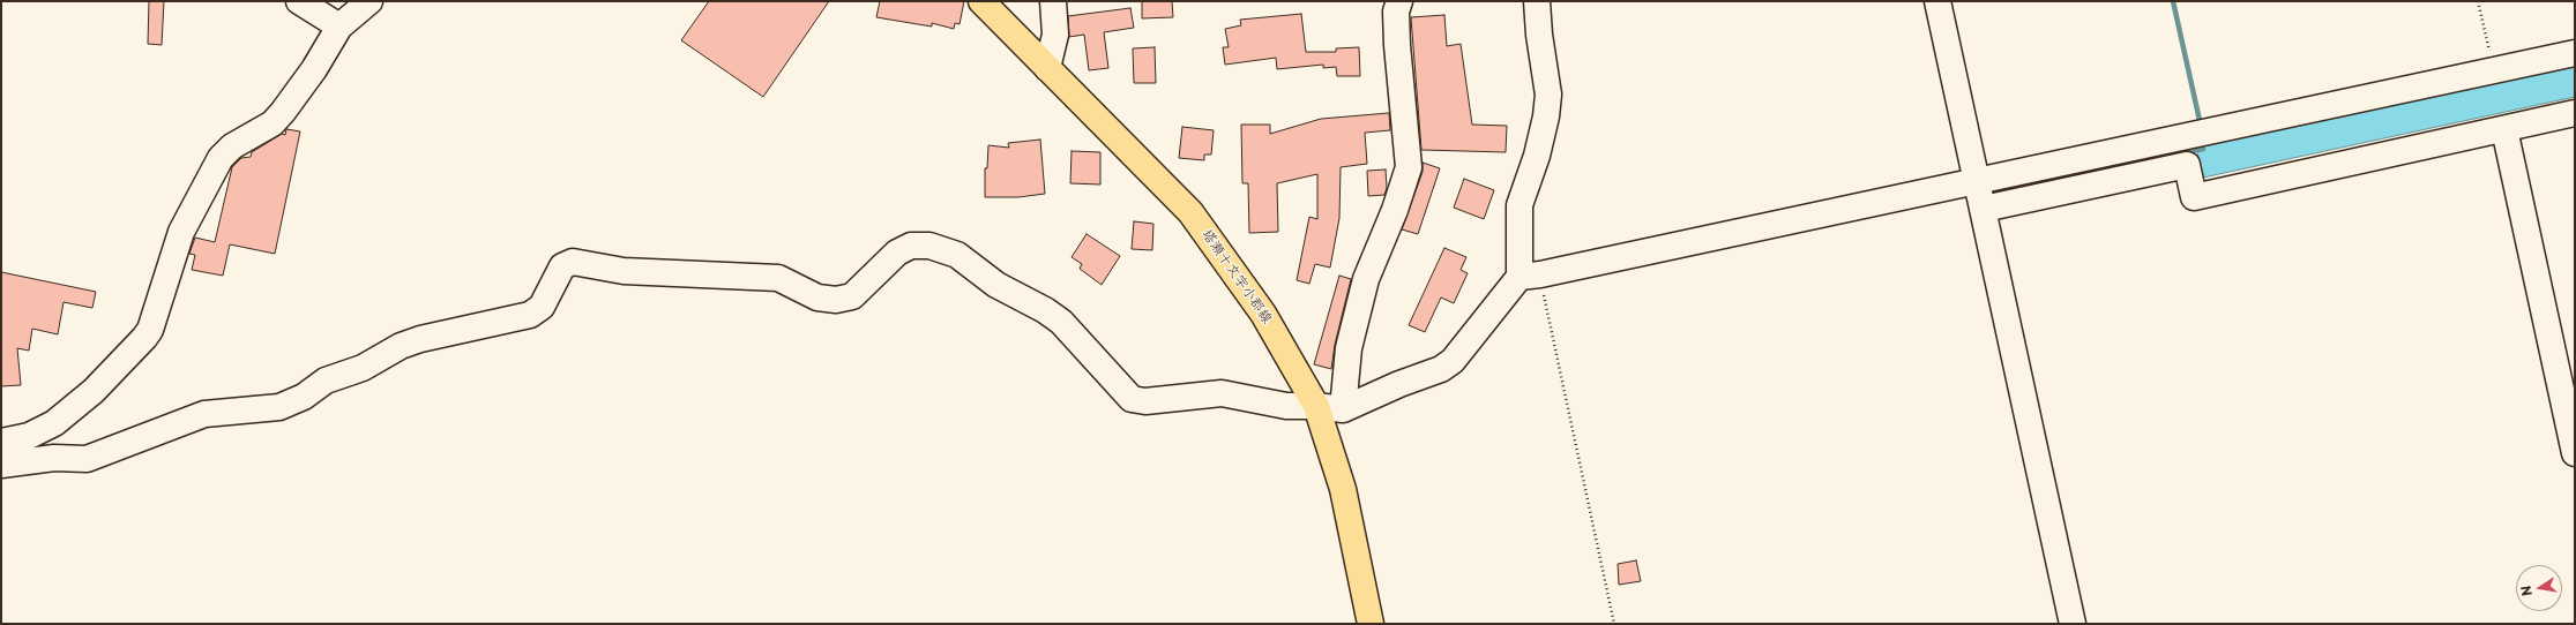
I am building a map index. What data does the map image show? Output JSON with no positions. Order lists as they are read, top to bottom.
{
  "streets": {
    "main road": ["塔瀬十文字小郡線"]
  },
  "north": "left"
}
